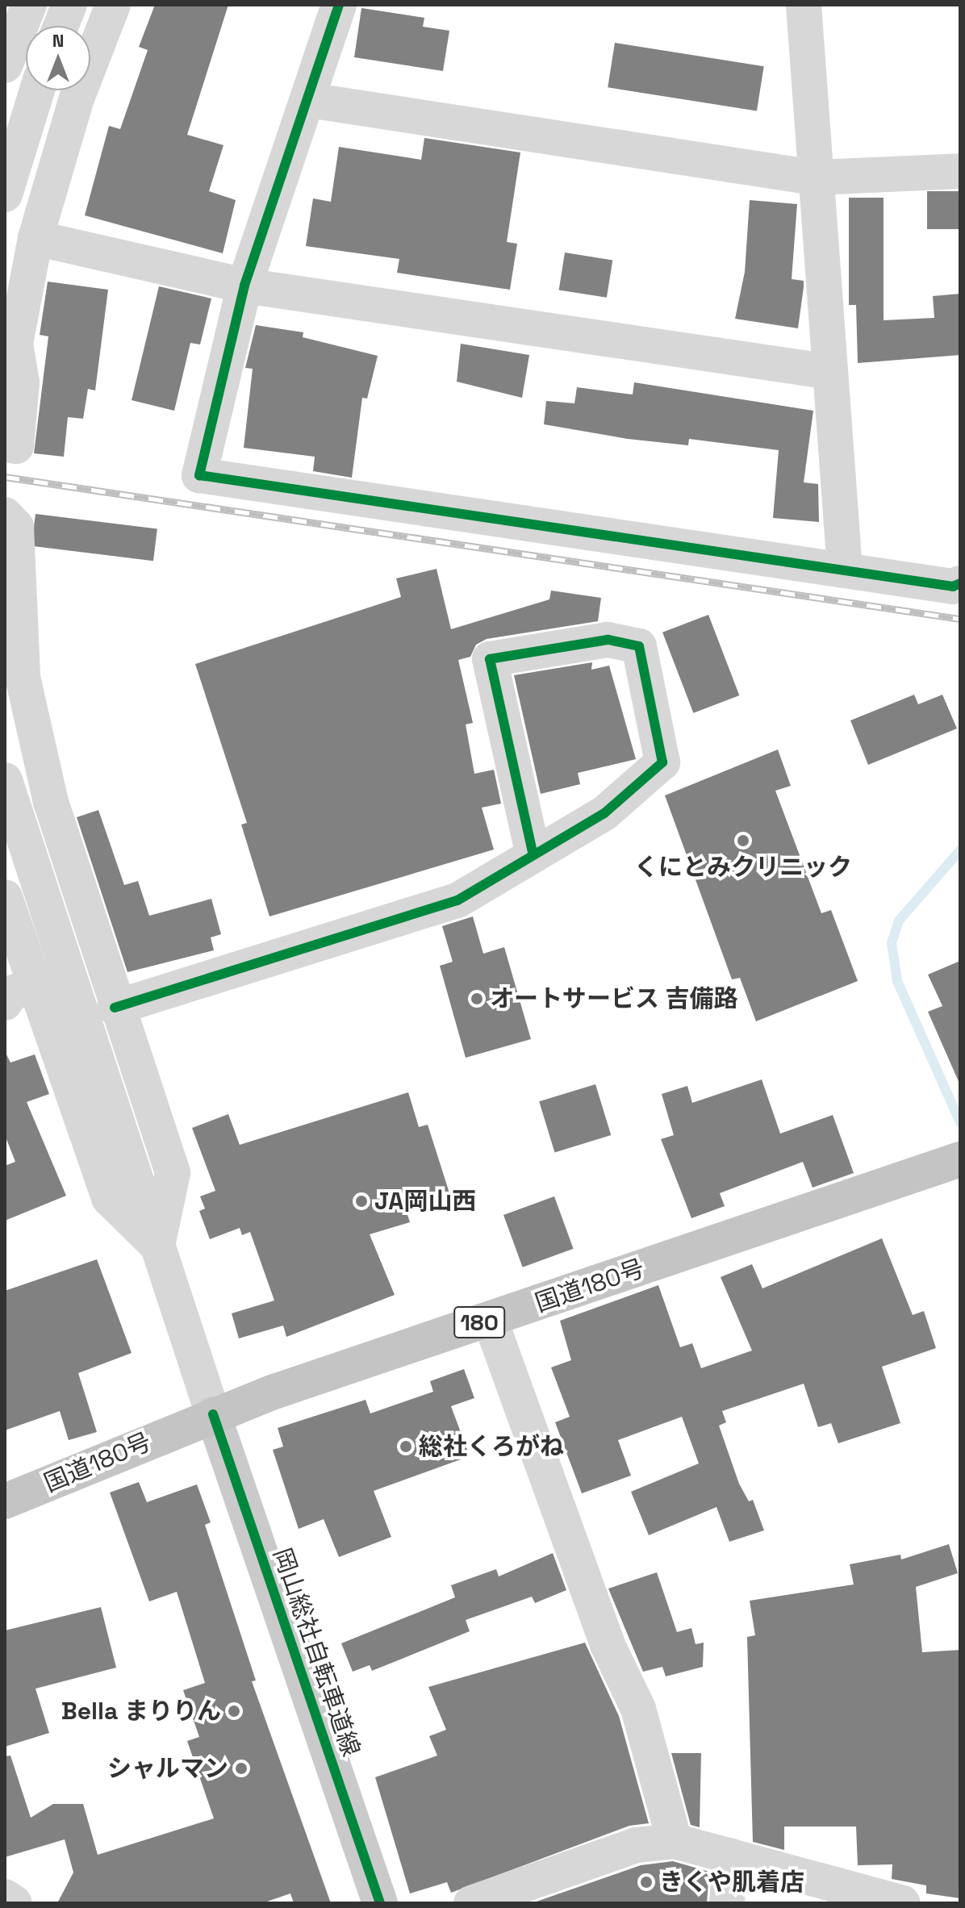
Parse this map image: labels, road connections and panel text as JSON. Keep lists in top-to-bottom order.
{
  "streets": {
    "highway": ["国道180号", "180"],
    "main road": ["岡山総社自転車道線"]
  },
  "crossings": [
    ["国道180号", "岡山総社自転車道線"]
  ],
  "places": [
    "くにとみクリニック",
    "オートサービス 吉備路",
    "JA岡山西",
    "総社くろがね",
    "Bella まりりん",
    "シャルマン",
    "きくや肌着店"
  ],
  "north": "top"
}
